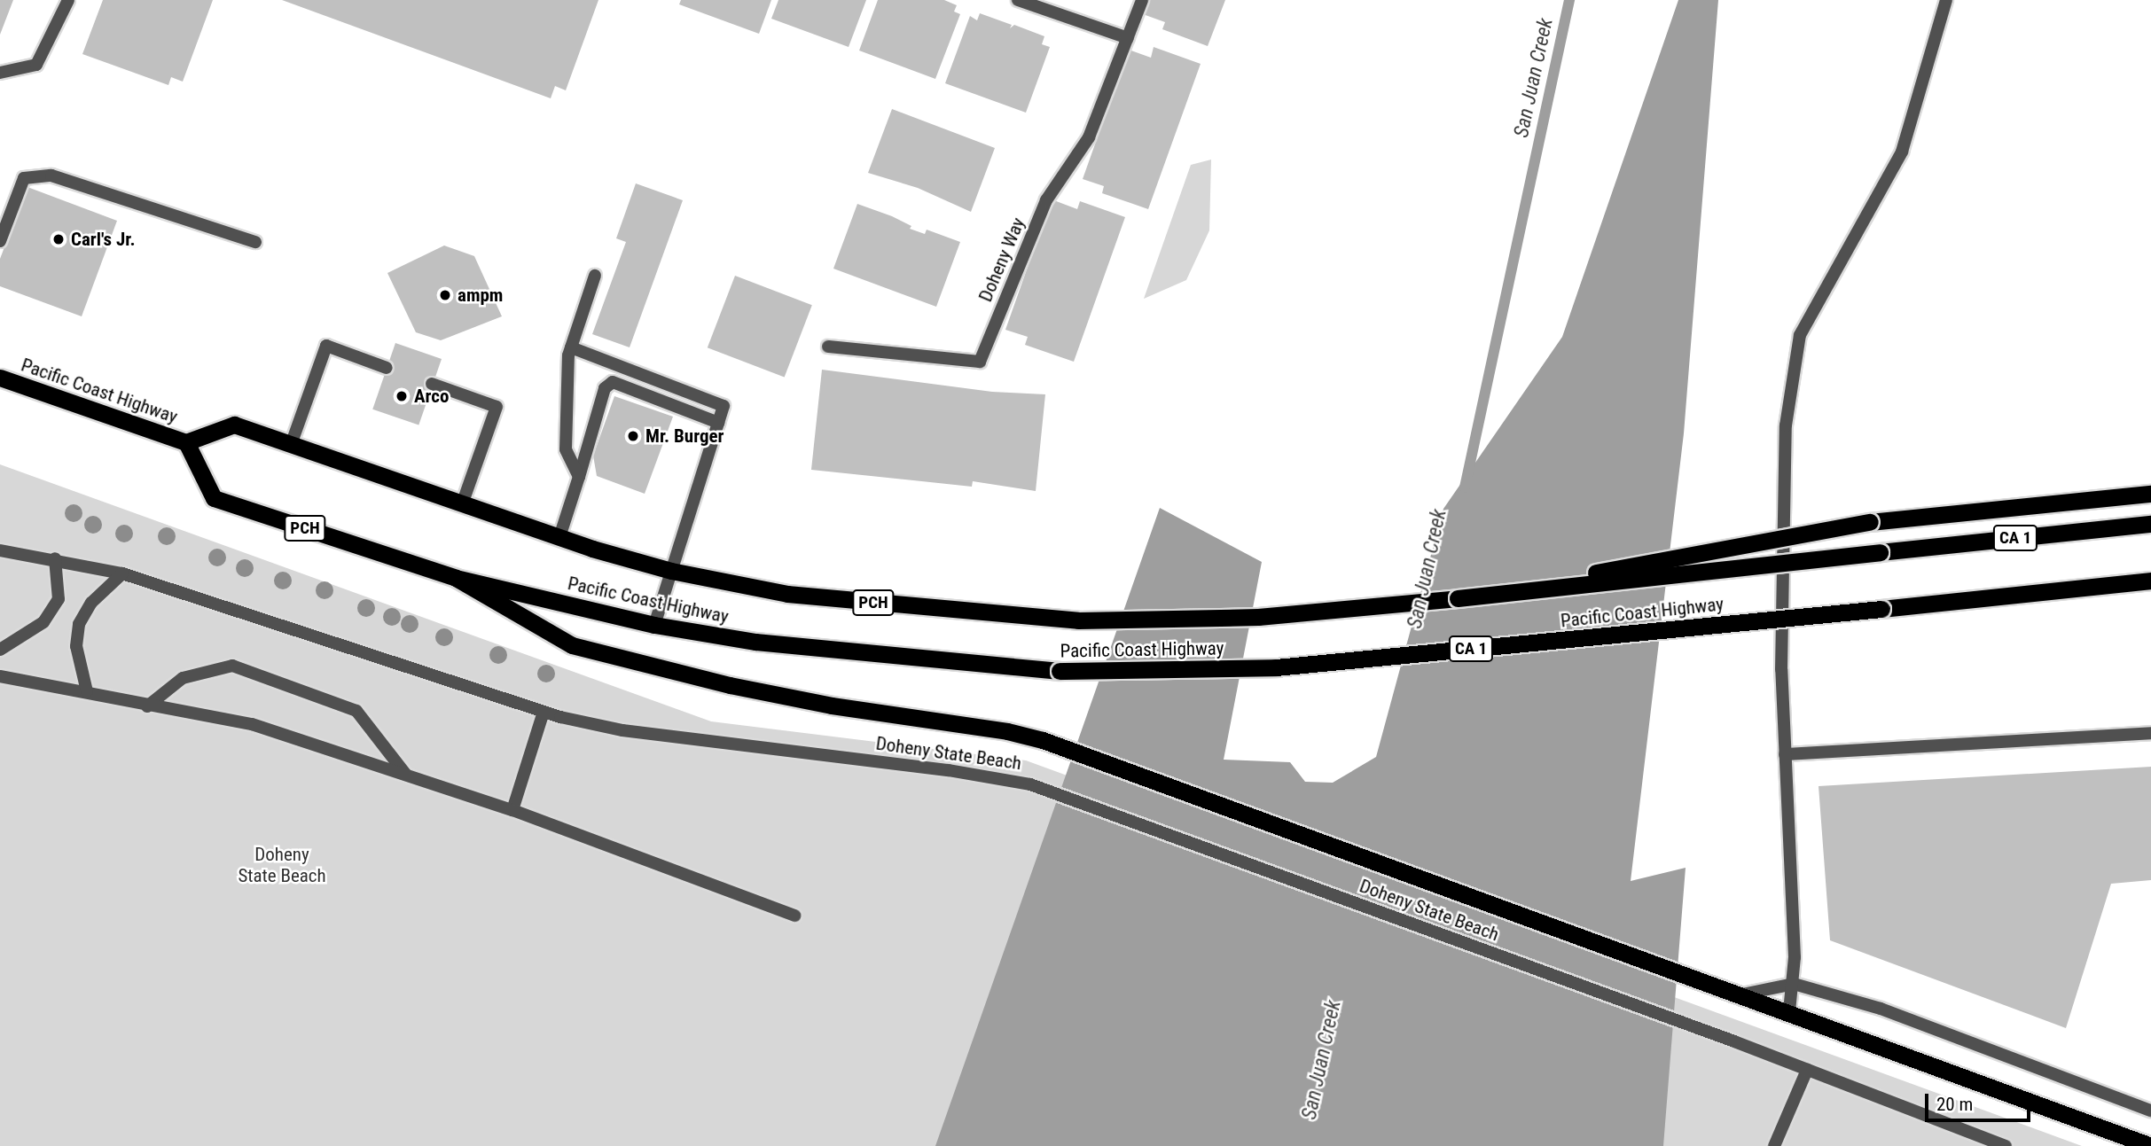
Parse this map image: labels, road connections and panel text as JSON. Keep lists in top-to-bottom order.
{
  "streets": {
    "highway": ["Pacific Coast Highway", "PCH", "CA 1"],
    "street": ["Doheny Way", "Doheny State Beach"]
  },
  "water": ["San Juan Creek"],
  "parks": ["Doheny State Beach"],
  "places": [
    "Carl's Jr.",
    "ampm",
    "Arco",
    "Mr. Burger"
  ],
  "scale_bar": "20 m"
}
